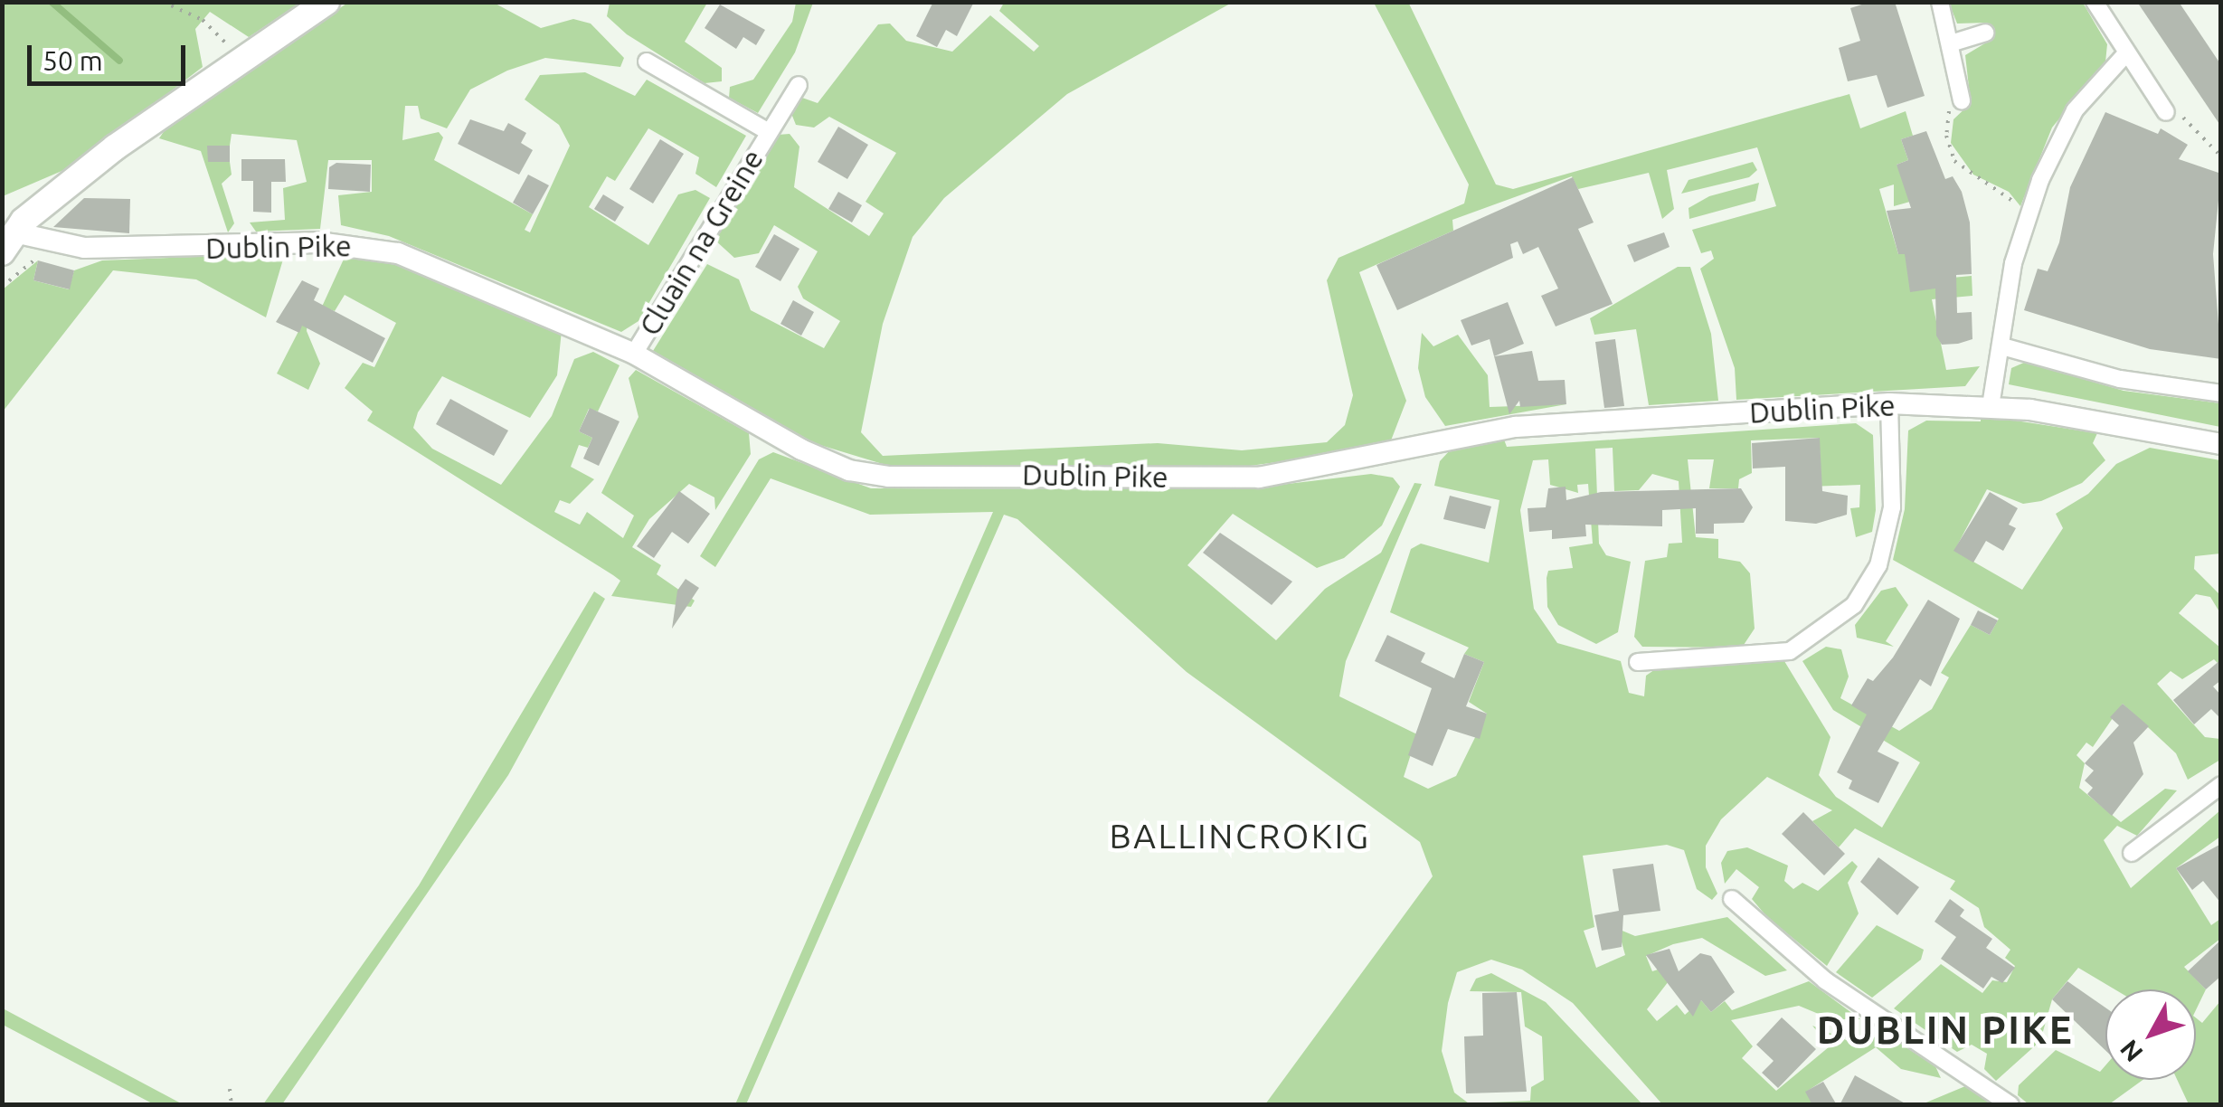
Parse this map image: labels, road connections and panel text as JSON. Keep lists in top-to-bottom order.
{
  "streets": {
    "street": ["Cluain na Greine", "Dublin Pike"]
  },
  "crossings": [
    ["Cluain na Greine", "Dublin Pike"]
  ],
  "districts": ["BALLINCROKIG", "DUBLIN PIKE"],
  "scale_bar": "50 m",
  "north": "bottom left"
}
